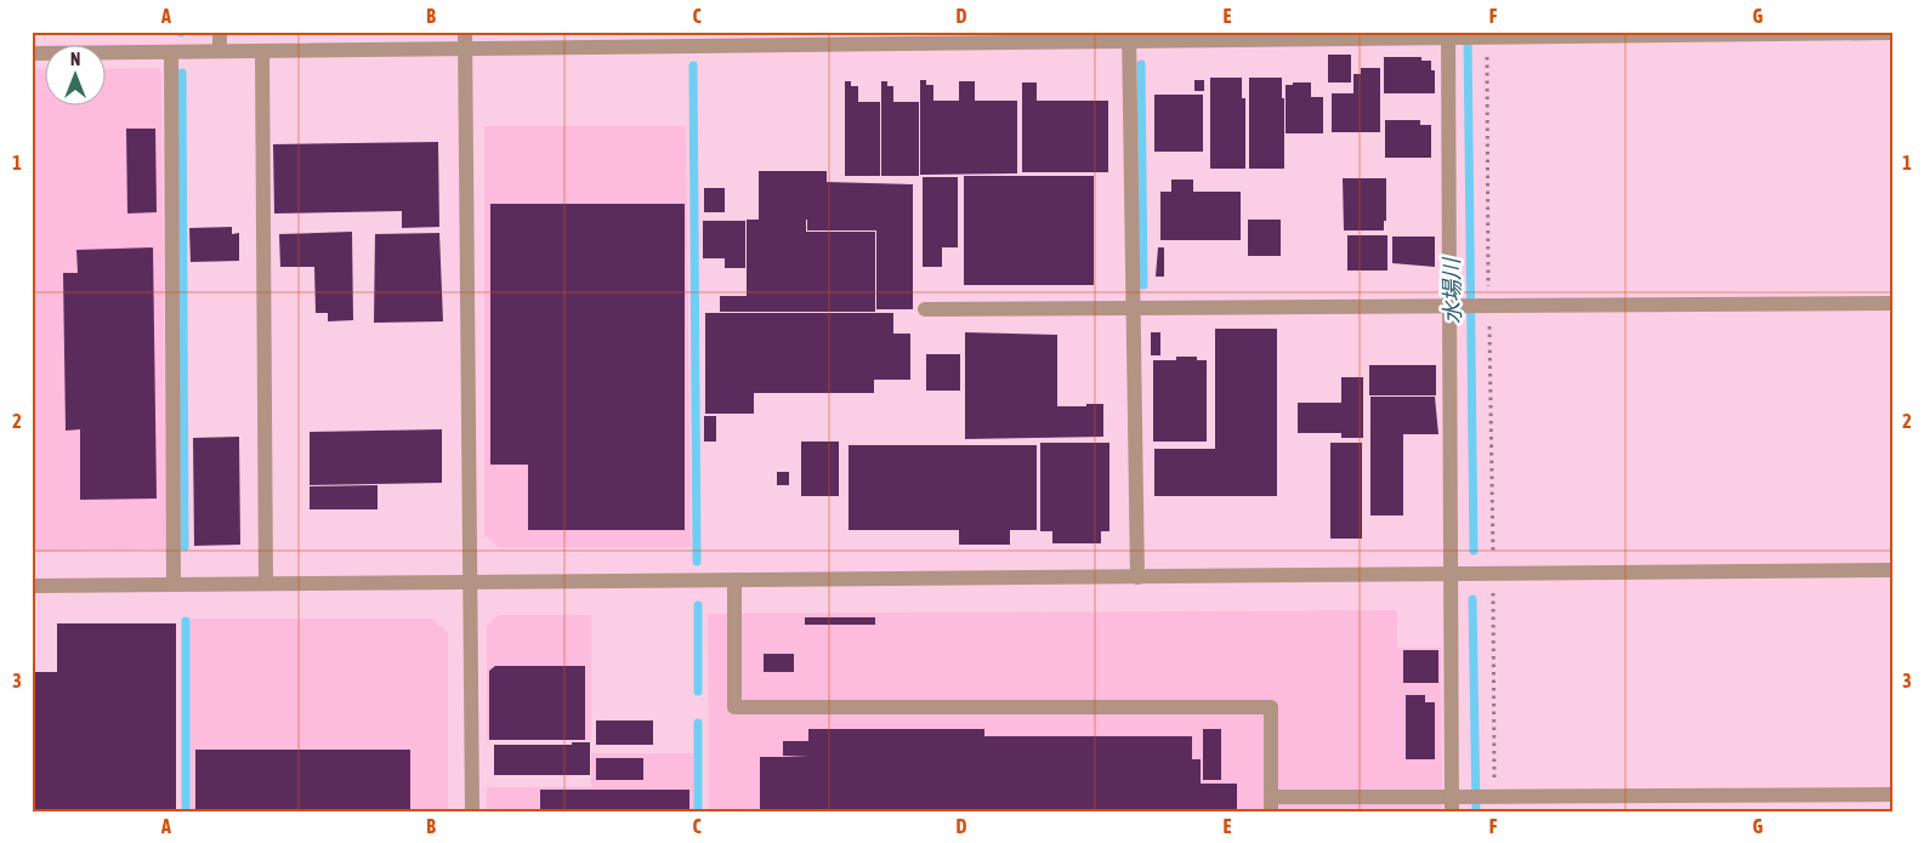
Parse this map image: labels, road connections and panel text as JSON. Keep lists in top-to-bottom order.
{
  "water": ["水場川"],
  "north": "top",
  "grid": {
    "columns": [
      "A",
      "B",
      "C",
      "D",
      "E",
      "F",
      "G"
    ],
    "rows": ["1", "2", "3"]
  }
}
